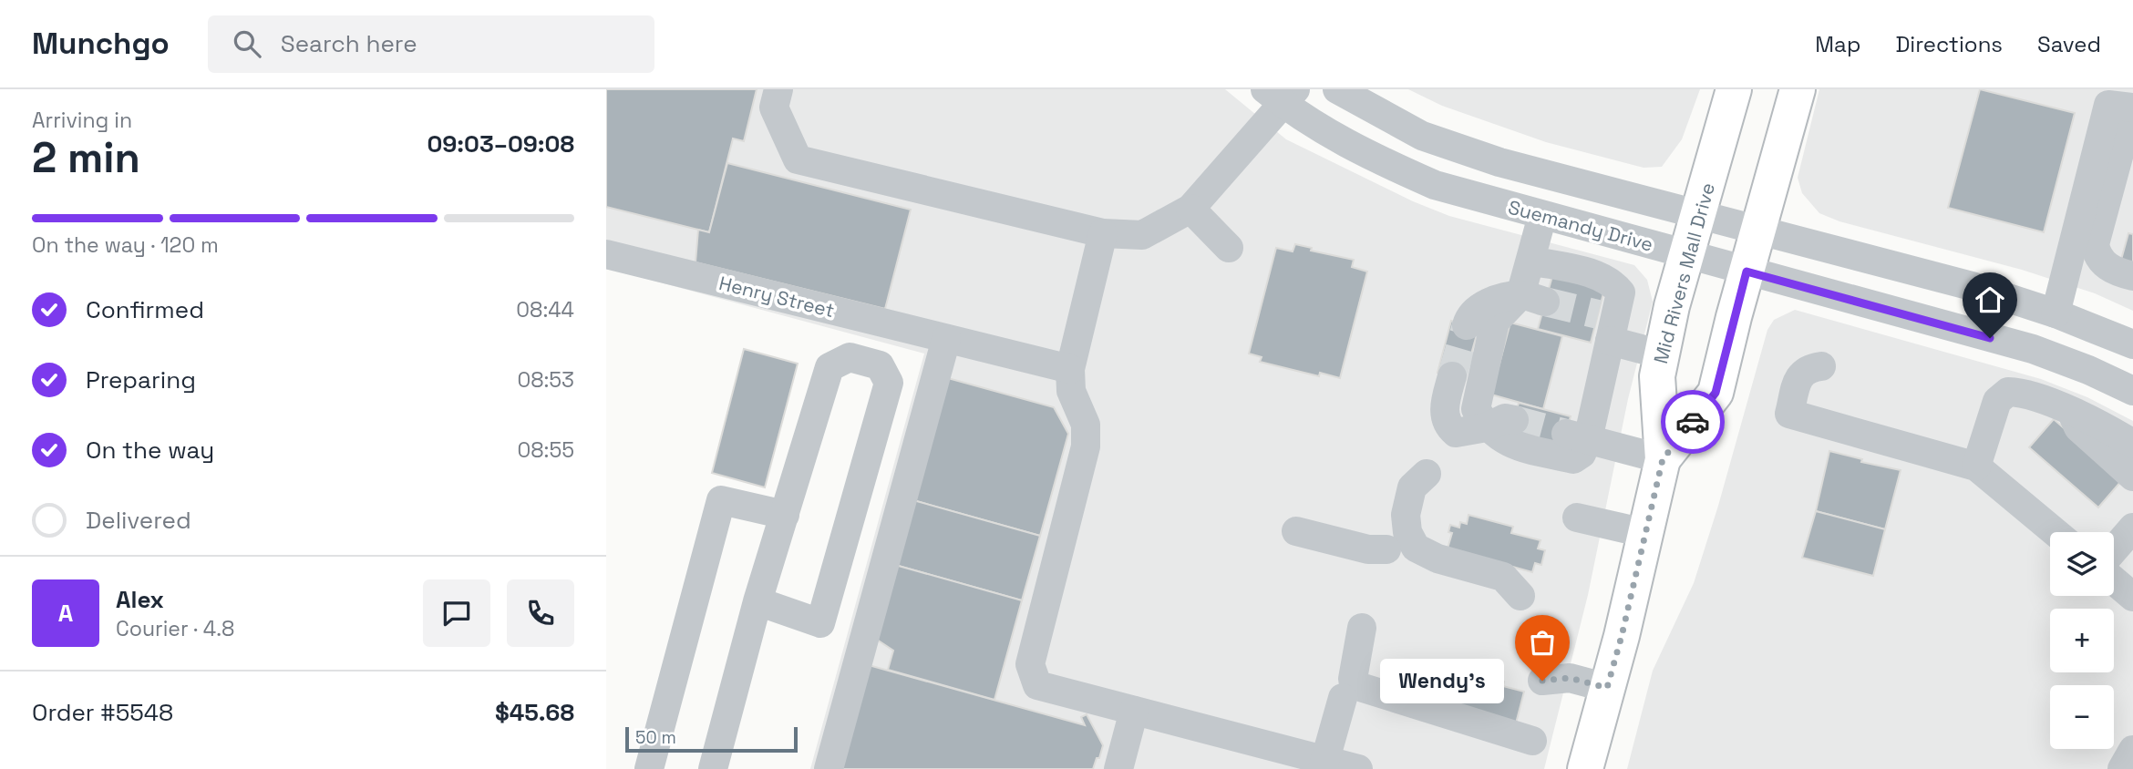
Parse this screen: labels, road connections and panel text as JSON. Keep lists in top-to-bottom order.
{
  "streets": {
    "main road": ["Mid Rivers Mall Drive"],
    "street": ["Suemandy Drive", "Henry Street"]
  },
  "crossings": [
    ["Suemandy Drive", "Mid Rivers Mall Drive"]
  ],
  "places": ["Wendy's"],
  "scale_bar": "50 m",
  "page": {
    "header": "Munchgo",
    "search": "Search here",
    "nav": ["Map", "Directions", "Saved"],
    "heading": ["2 min", "Arriving in", "09:03–09:08"],
    "panel": [
      "Alex",
      "Courier · 4.8",
      "Order #5548",
      "$45.68"
    ],
    "bar": "On the way · 120 m",
    "list": [
      ["Confirmed", "08:44"],
      ["Preparing", "08:53"],
      ["On the way", "08:55"],
      "Delivered"
    ],
    "map_buttons": ["+", "−"],
    "round": "A",
    "bubble": "Wendy's",
    "scale": "50 m"
  }
}
